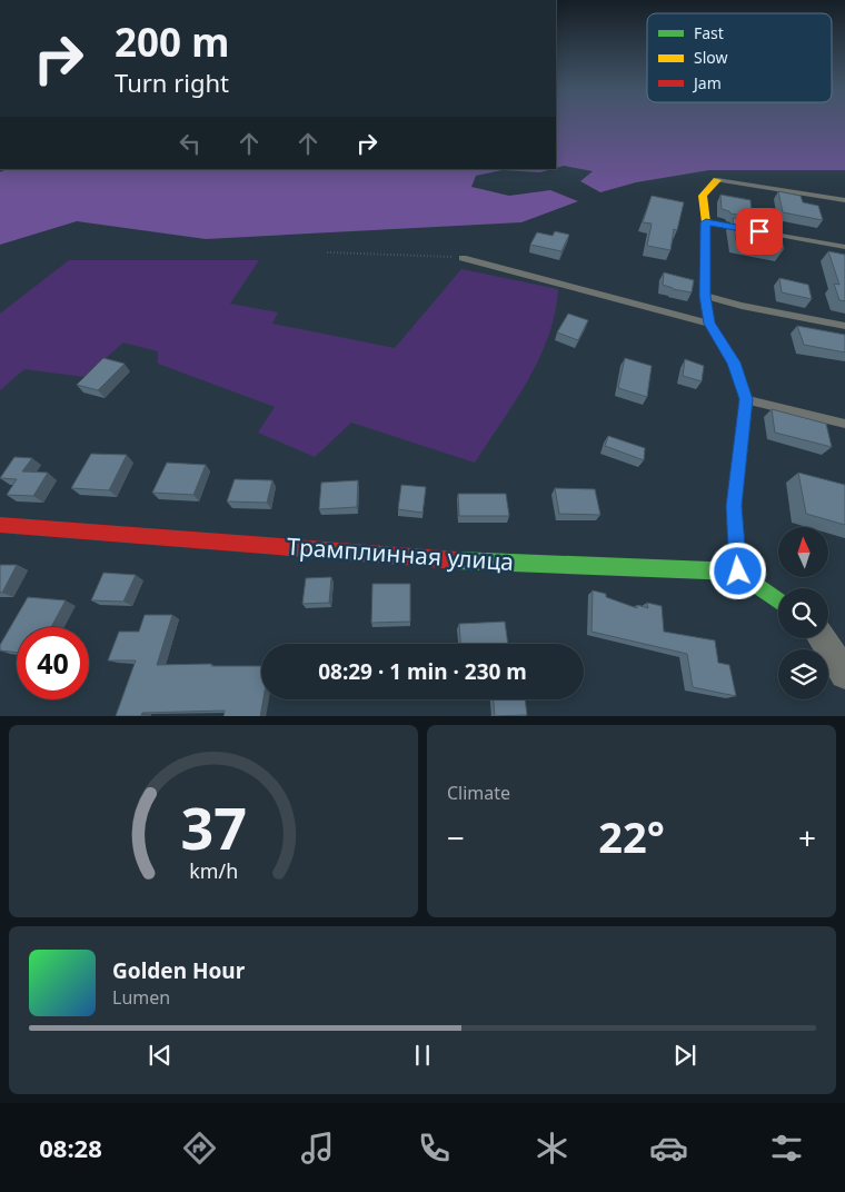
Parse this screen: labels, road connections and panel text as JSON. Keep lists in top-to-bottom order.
{
  "streets": {
    "street": ["Трамплинная улица"]
  },
  "legend": ["Fast", "Slow", "Jam"],
  "north": "top",
  "page": {
    "turn": ["200 m", "Turn right"],
    "limit": "40",
    "trip": "08:29 · 1 min · 230 m",
    "tile": "Climate",
    "heat": ["−", "22°", "+"],
    "song": ["Golden Hour", "Lumen"],
    "tabs": "08:28",
    "gauge": ["37", "km/h"]
  }
}
